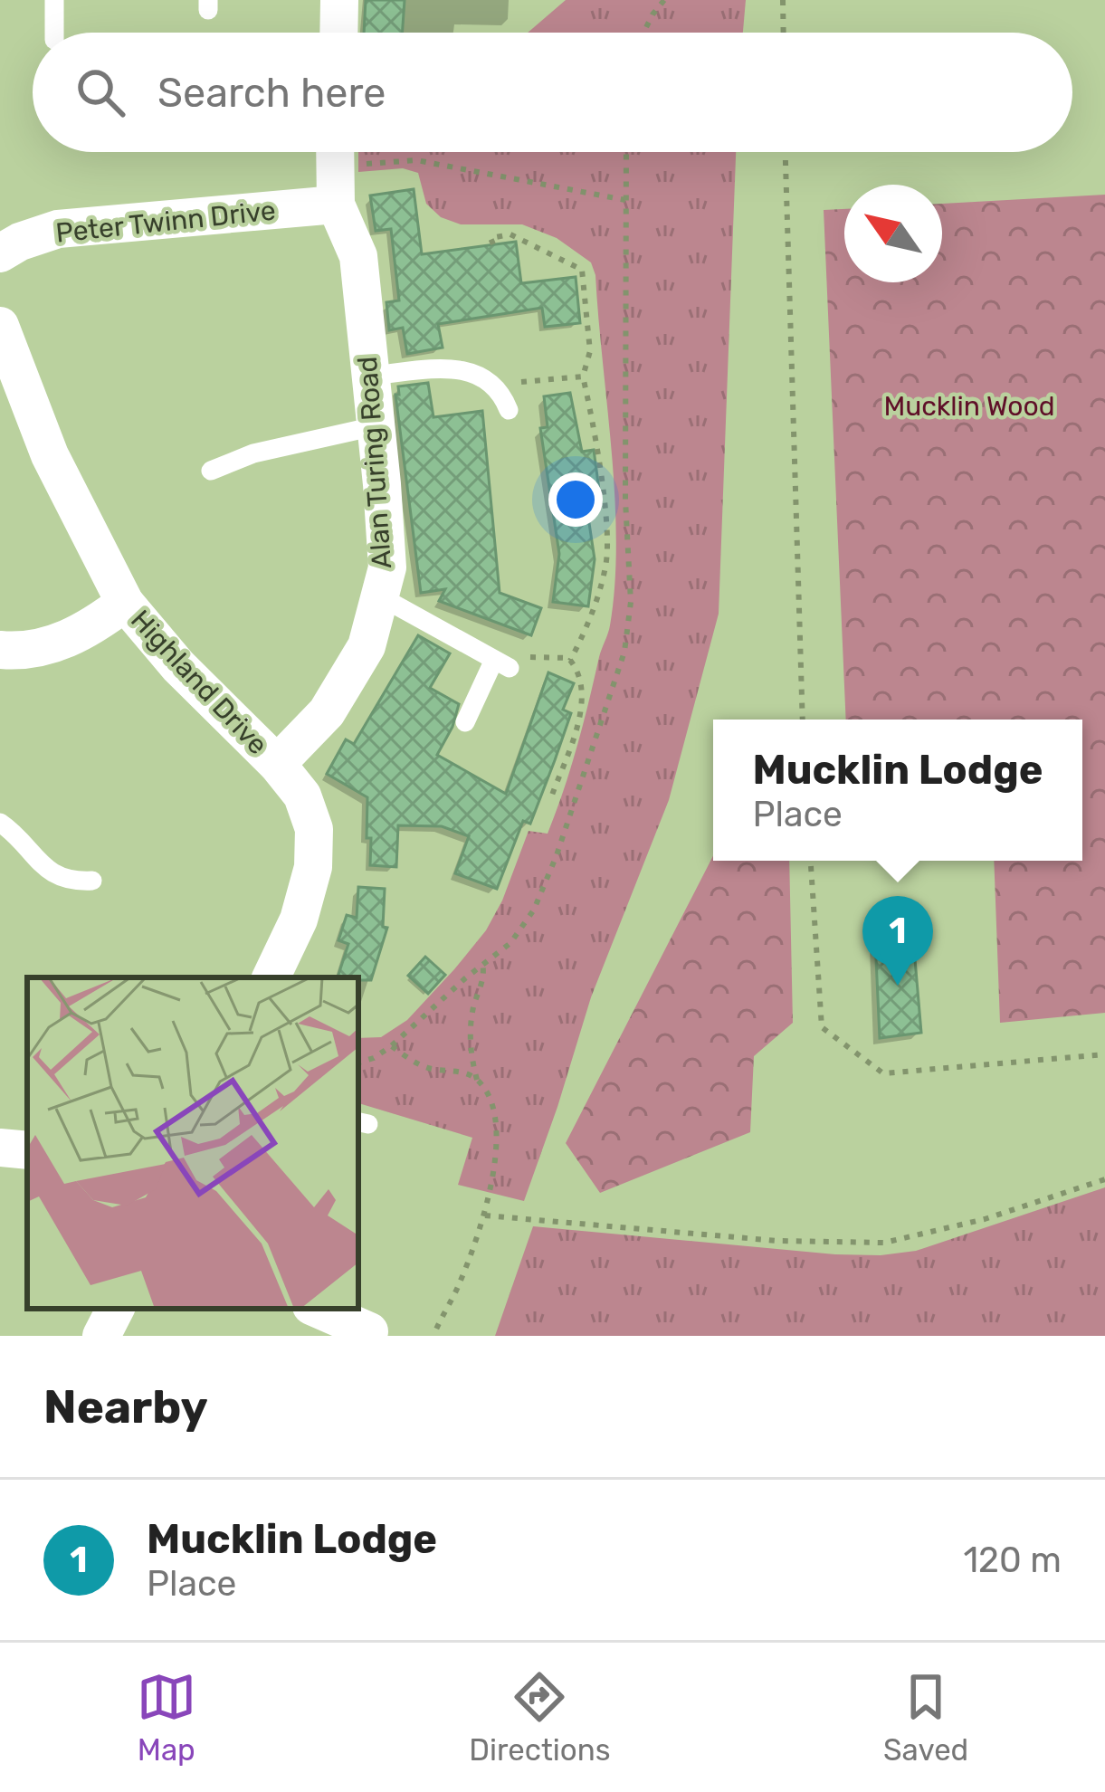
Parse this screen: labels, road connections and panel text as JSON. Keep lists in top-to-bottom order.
{
  "streets": {
    "street": ["Peter Twinn Drive", "Alan Turing Road", "Highland Drive"]
  },
  "crossings": [
    ["Peter Twinn Drive", "Alan Turing Road"],
    ["Alan Turing Road", "Highland Drive"]
  ],
  "parks": ["Mucklin Wood"],
  "north": "top left",
  "page": {
    "search": "Search here",
    "popup": ["Mucklin Lodge", "Place"],
    "pins": "1",
    "heading": "Nearby",
    "list": [
      {
        "mark": "1",
        "name": "Mucklin Lodge",
        "note": "Place",
        "value": "120 m"
      }
    ],
    "nav": ["Map", "Directions", "Saved"]
  }
}
